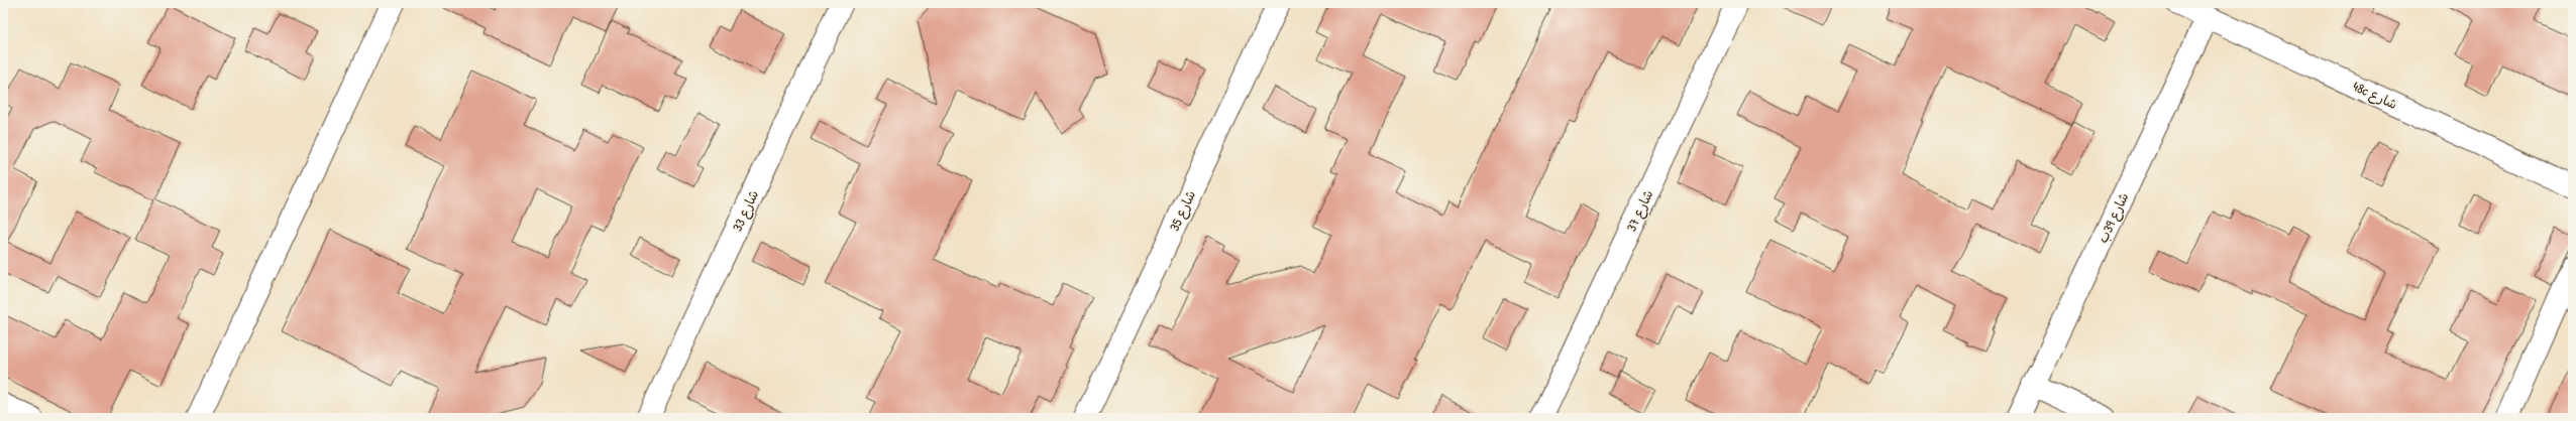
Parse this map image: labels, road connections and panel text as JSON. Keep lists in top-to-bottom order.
{
  "streets": {
    "street": [
      "48c شارع",
      "شارع 33",
      "شارع 35",
      "شارع 37",
      "شارع 39ب"
    ]
  },
  "crossings": [
    ["48c شارع", "شارع 39ب"]
  ]
}
